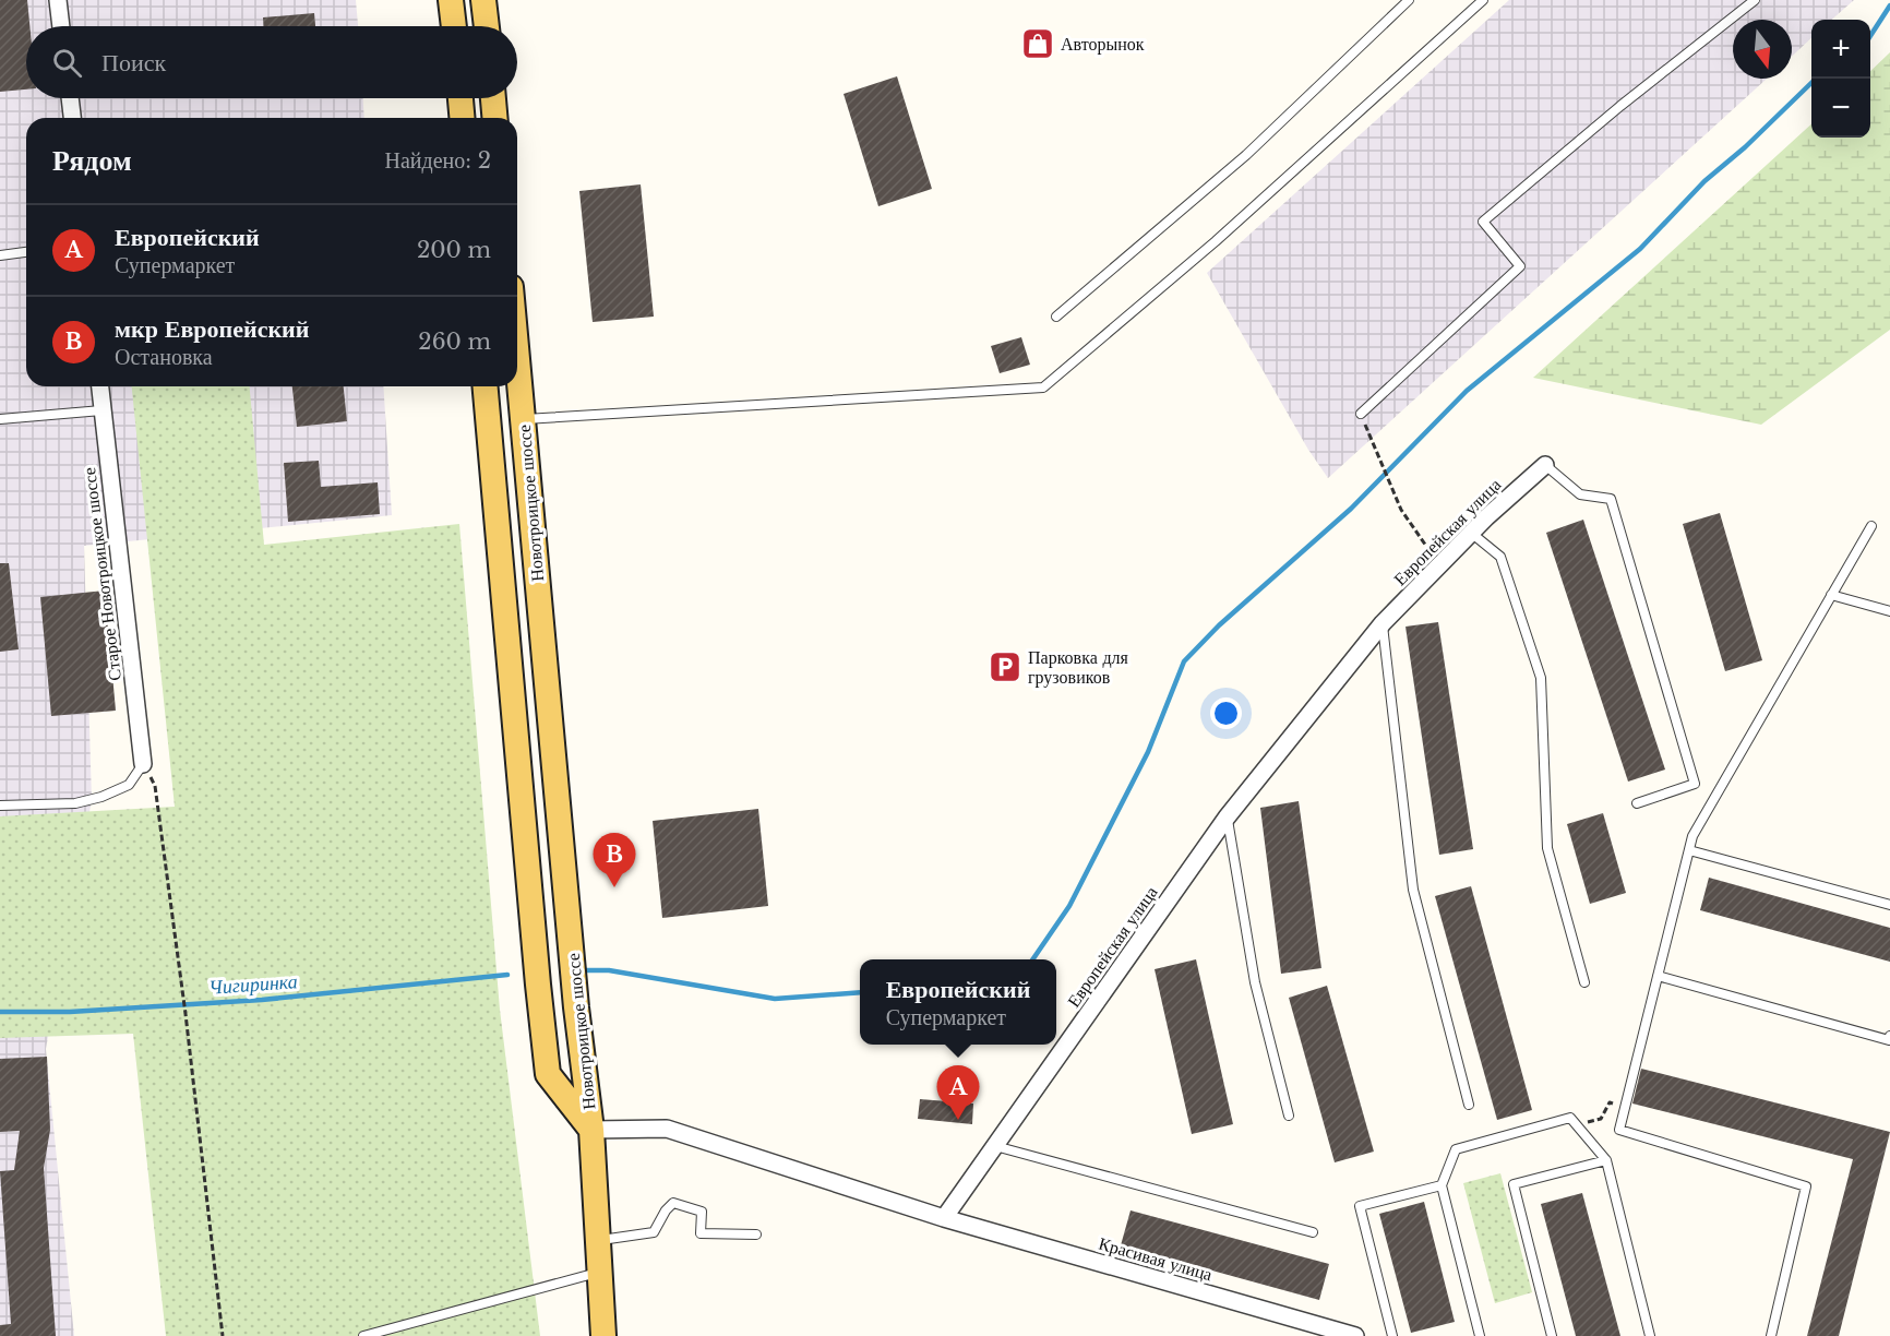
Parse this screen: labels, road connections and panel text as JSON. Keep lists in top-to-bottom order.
{
  "streets": {
    "main road": ["Новотроицкое шоссе"],
    "street": ["Европейская улица", "Старое Новотроицкое шоссе", "Красивая улица"]
  },
  "crossings": [
    ["Европейская улица", "Красивая улица"]
  ],
  "water": ["Чигиринка"],
  "places": {
    "shop": ["Авторынок"],
    "parking": ["Парковка для грузовиков"]
  },
  "north": "bottom",
  "page": {
    "map_buttons": ["+", "−"],
    "search": "Поиск",
    "heading": ["Рядом", "Найдено: 2"],
    "list": [
      {
        "mark": "A",
        "name": "Европейский",
        "note": "Супермаркет",
        "value": "200 m"
      },
      {
        "mark": "B",
        "name": "мкр Европейский",
        "note": "Остановка",
        "value": "260 m"
      }
    ],
    "pins": ["B", "A"],
    "popup": ["Европейский", "Супермаркет"]
  }
}
